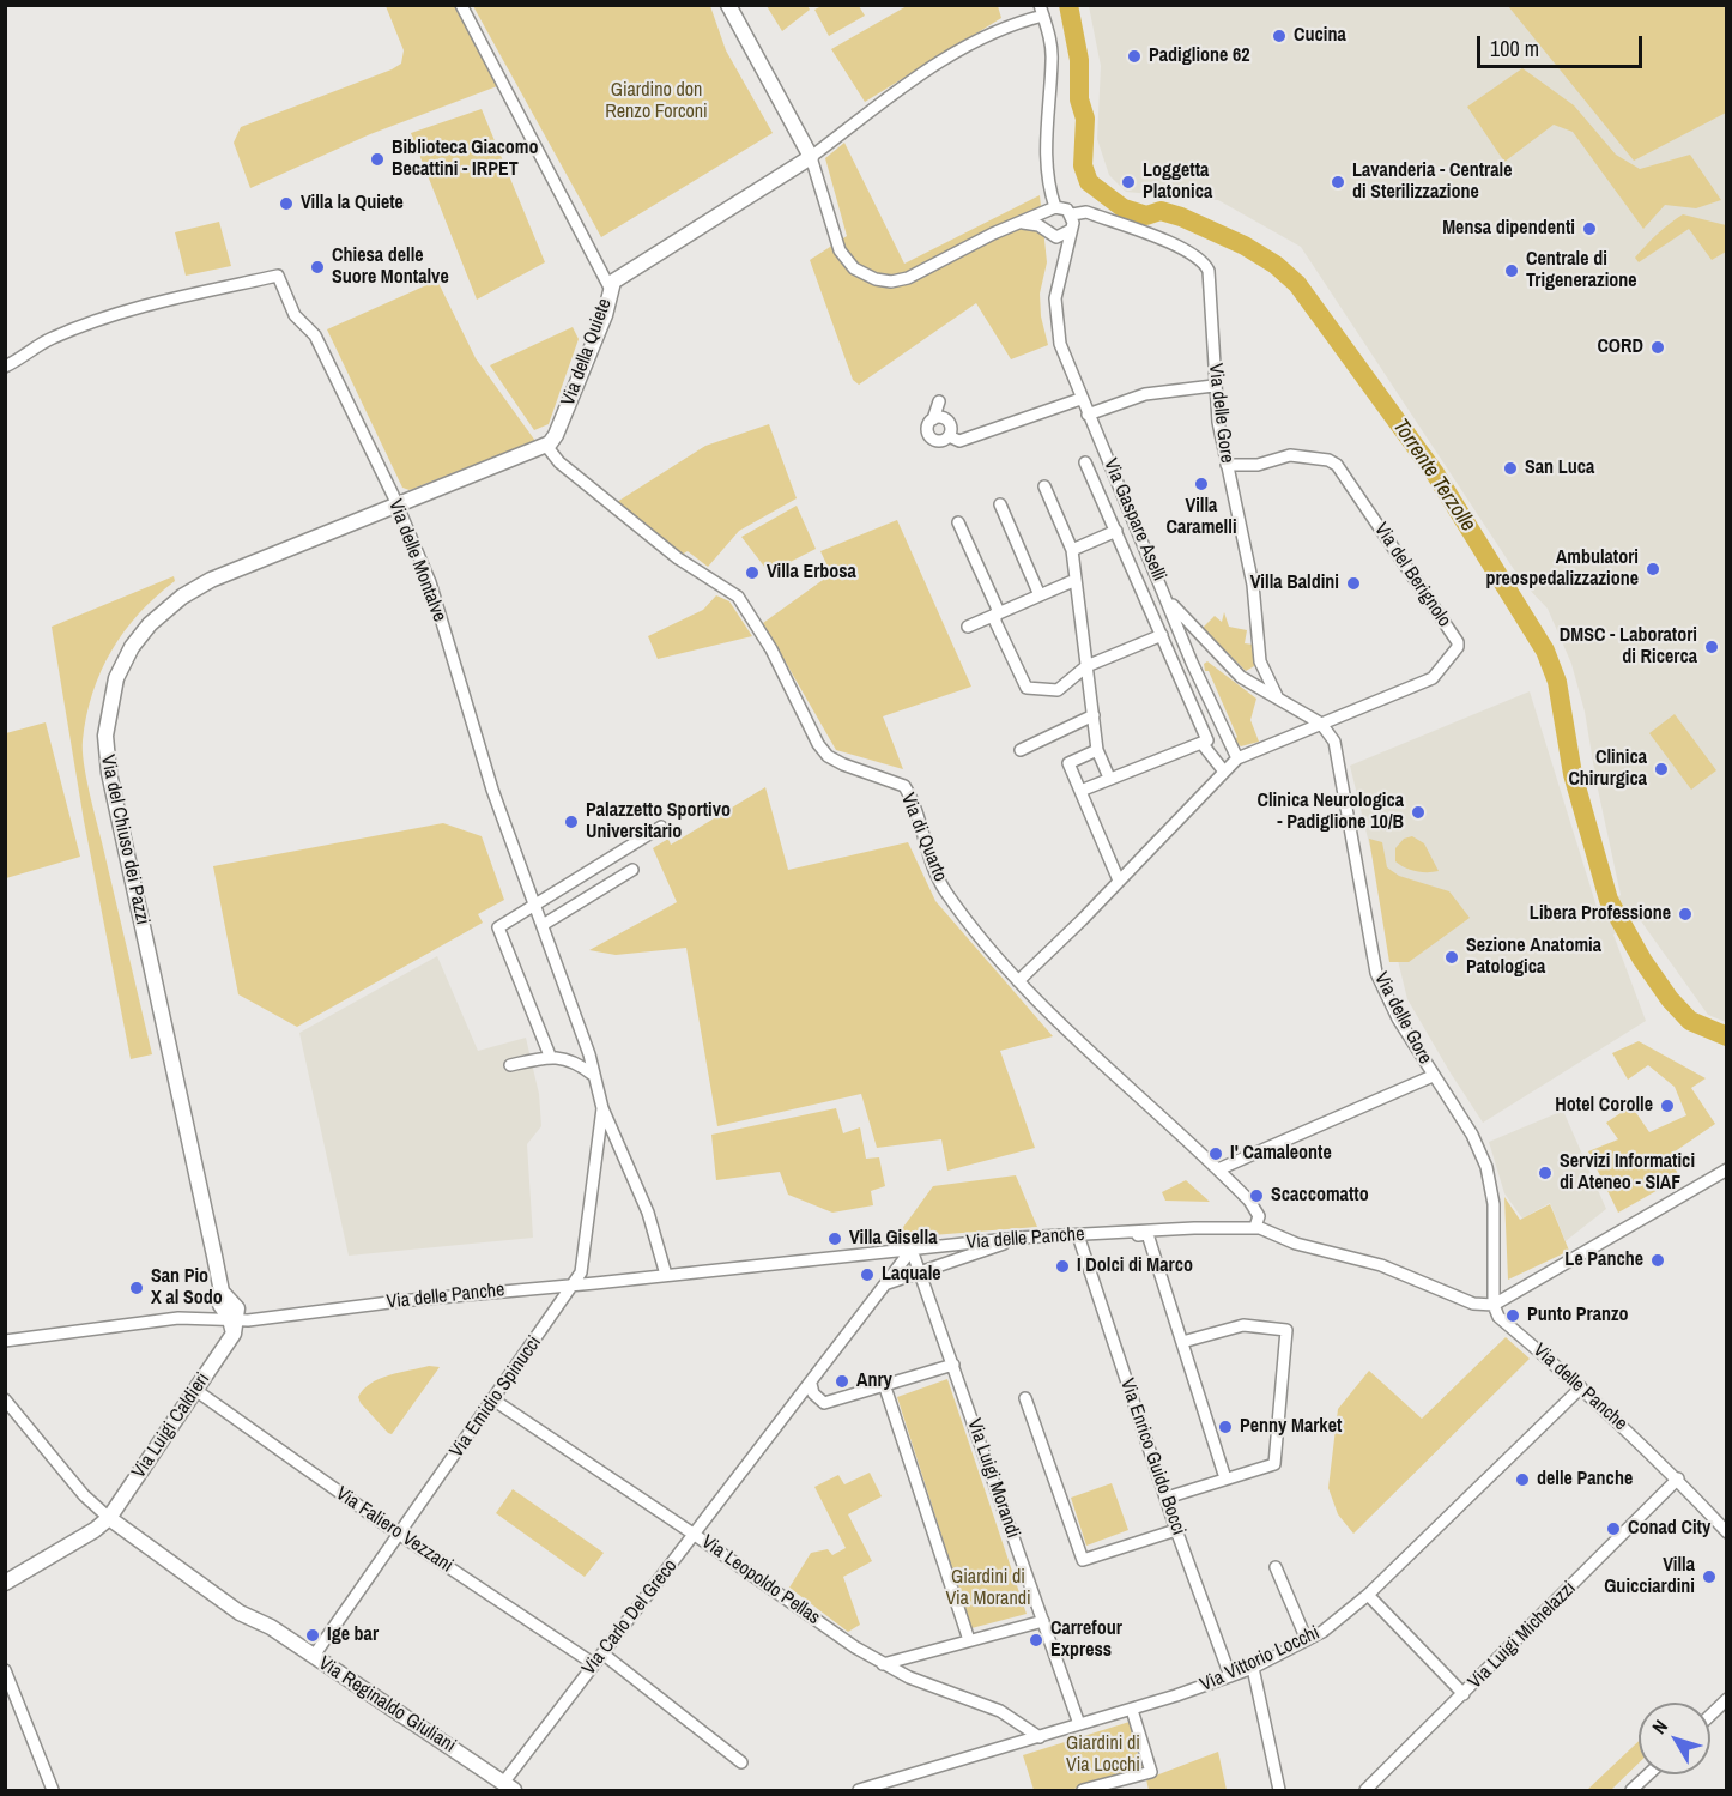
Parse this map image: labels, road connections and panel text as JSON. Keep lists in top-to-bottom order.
{
  "streets": {
    "main road": [
      "Via della Quiete",
      "Via del Chiuso dei Pazzi",
      "Via Luigi Caldieri",
      "Via Reginaldo Giuliani"
    ],
    "street": [
      "Via delle Gore",
      "Via Gaspare Aselli",
      "Via delle Montalve",
      "Via del Berignolo",
      "Via di Quarto",
      "Via delle Panche",
      "Via Emidio Spinucci",
      "Via Enrico Guido Bocci",
      "Via Luigi Morandi",
      "Via Faliero Vezzani",
      "Via Leopoldo Pellas",
      "Via Carlo Del Greco",
      "Via Luigi Michelazzi",
      "Via Vittorio Locchi"
    ]
  },
  "crossings": [
    ["Via della Quiete", "Via di Quarto"],
    ["Via delle Gore", "Via Gaspare Aselli"],
    ["Via delle Gore", "Via del Berignolo"],
    ["Via delle Gore", "Via delle Panche"],
    ["Via delle Montalve", "Via del Chiuso dei Pazzi"],
    ["Via delle Montalve", "Via delle Panche"],
    ["Via delle Montalve", "Via Emidio Spinucci"],
    ["Via di Quarto", "Via delle Panche"],
    ["Via del Chiuso dei Pazzi", "Via delle Panche"],
    ["Via del Chiuso dei Pazzi", "Via Luigi Caldieri"],
    ["Via delle Panche", "Via Emidio Spinucci"],
    ["Via delle Panche", "Via Luigi Caldieri"],
    ["Via delle Panche", "Via Enrico Guido Bocci"],
    ["Via delle Panche", "Via Luigi Morandi"],
    ["Via delle Panche", "Via Carlo Del Greco"],
    ["Via delle Panche", "Via Luigi Michelazzi"],
    ["Via delle Panche", "Via Vittorio Locchi"],
    ["Via Emidio Spinucci", "Via Faliero Vezzani"],
    ["Via Emidio Spinucci", "Via Leopoldo Pellas"],
    ["Via Emidio Spinucci", "Via Reginaldo Giuliani"],
    ["Via Luigi Caldieri", "Via Faliero Vezzani"],
    ["Via Luigi Caldieri", "Via Reginaldo Giuliani"],
    ["Via Enrico Guido Bocci", "Via Vittorio Locchi"],
    ["Via Luigi Morandi", "Via Carlo Del Greco"],
    ["Via Luigi Morandi", "Via Vittorio Locchi"],
    ["Via Faliero Vezzani", "Via Carlo Del Greco"],
    ["Via Leopoldo Pellas", "Via Carlo Del Greco"],
    ["Via Leopoldo Pellas", "Via Vittorio Locchi"],
    ["Via Carlo Del Greco", "Via Reginaldo Giuliani"]
  ],
  "water": ["Torrente Terzolle"],
  "parks": ["Giardino don Renzo Forconi", "Giardini di Via Morandi", "Giardini di Via Locchi"],
  "places": [
    "Cucina",
    "Padiglione 62",
    "Biblioteca Giacomo Becattini - IRPET",
    "Loggetta Platonica",
    "Lavanderia - Centrale di Sterilizzazione",
    "Villa la Quiete",
    "Mensa dipendenti",
    "Chiesa delle Suore Montalve",
    "Centrale di Trigenerazione",
    "CORD",
    "San Luca",
    "Villa Caramelli",
    "Ambulatori preospedalizzazione",
    "Villa Erbosa",
    "Villa Baldini",
    "DMSC - Laboratori di Ricerca",
    "Clinica Chirurgica",
    "Clinica Neurologica - Padiglione 10/B",
    "Palazzetto Sportivo Universitario",
    "Libera Professione",
    "Sezione Anatomia Patologica",
    "Hotel Corolle",
    "I' Camaleonte",
    "Servizi Informatici di Ateneo - SIAF",
    "Scaccomatto",
    "Villa Gisella",
    "Le Panche",
    "I Dolci di Marco",
    "Laquale",
    "San Pio X al Sodo",
    "Punto Pranzo",
    "Anry",
    "Penny Market",
    "delle Panche",
    "Conad City",
    "Villa Guicciardini",
    "Ige bar",
    "Carrefour Express"
  ],
  "scale_bar": "100 m",
  "north": "top left"
}
